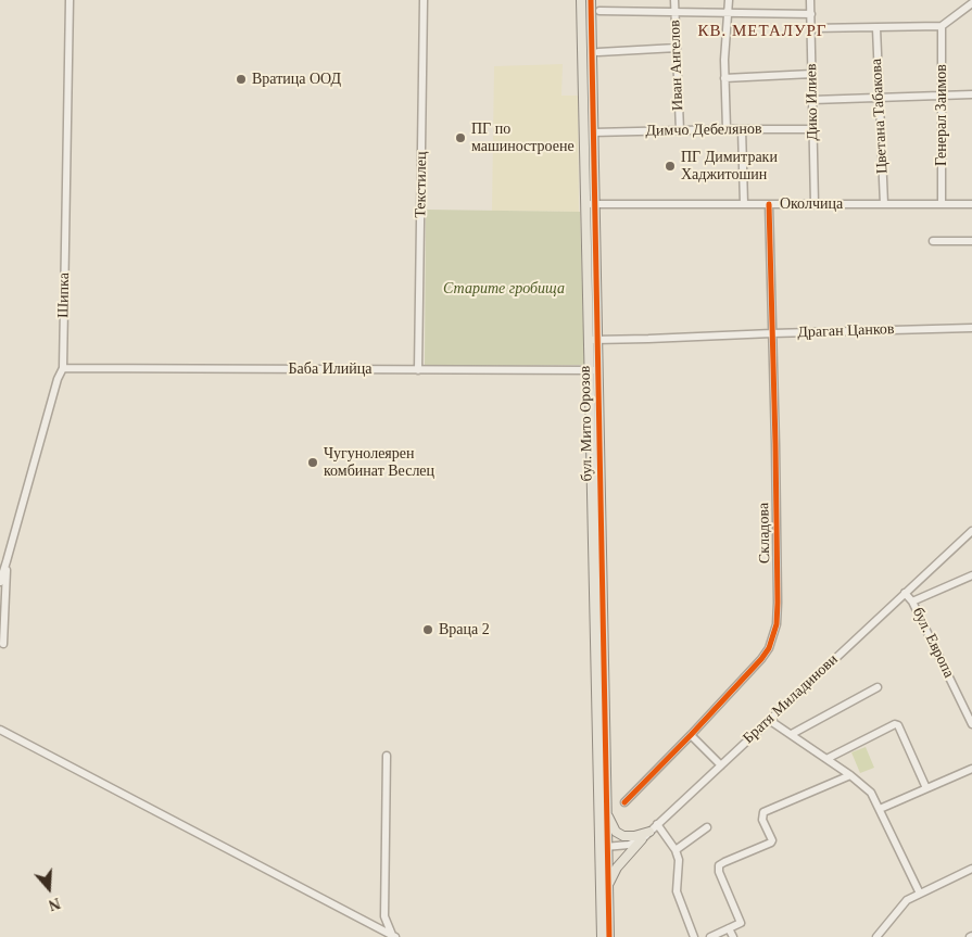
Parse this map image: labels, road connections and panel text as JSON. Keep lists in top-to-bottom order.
{
  "streets": {
    "main road": ["бул. Мито Орозов"],
    "street": [
      "Иван Ангелов",
      "Дико Илиев",
      "Генерал Заимов",
      "Цветана Табакова",
      "Димчо Дебелянов",
      "Текстилец",
      "Околчица",
      "Шипка",
      "Драган Цанков",
      "Баба Илийца",
      "Складова",
      "бул. Европа",
      "Братя Миладинови"
    ]
  },
  "crossings": [
    ["Иван Ангелов", "Димчо Дебелянов"],
    ["Дико Илиев", "Димчо Дебелянов"],
    ["Дико Илиев", "Околчица"],
    ["Генерал Заимов", "Околчица"],
    ["Цветана Табакова", "Околчица"],
    ["Димчо Дебелянов", "бул. Мито Орозов"],
    ["Текстилец", "Баба Илийца"],
    ["Околчица", "бул. Мито Орозов"],
    ["Околчица", "Складова"],
    ["Шипка", "Баба Илийца"],
    ["Драган Цанков", "бул. Мито Орозов"],
    ["Драган Цанков", "Складова"],
    ["Баба Илийца", "бул. Мито Орозов"],
    ["бул. Мито Орозов", "Братя Миладинови"],
    ["бул. Европа", "Братя Миладинови"]
  ],
  "districts": ["КВ. МЕТАЛУРГ"],
  "parks": ["Старите гробища"],
  "places": [
    "Вратица ООД",
    "ПГ по машиностроене",
    "ПГ Димитраки Хаджитошин",
    "Чугунолеярен комбинат Веслец",
    "Враца 2"
  ],
  "north": "bottom"
}
